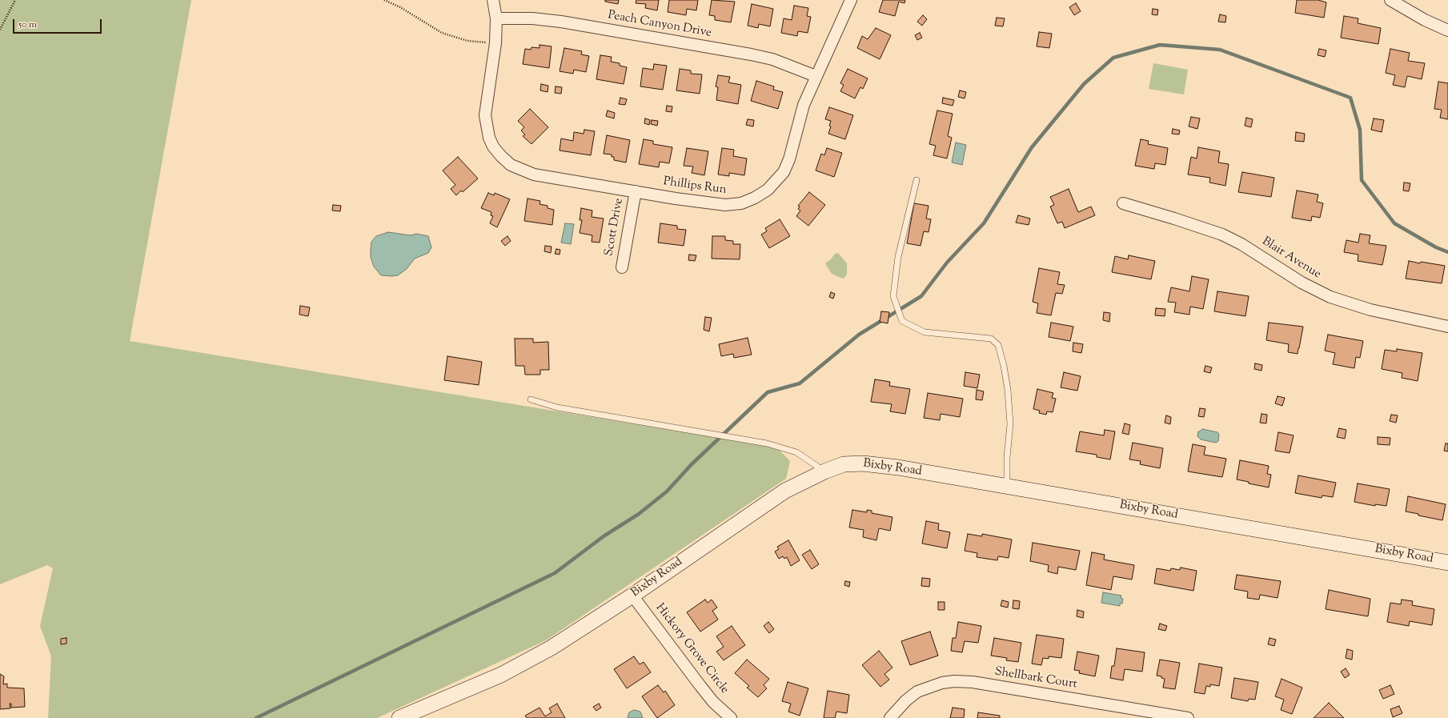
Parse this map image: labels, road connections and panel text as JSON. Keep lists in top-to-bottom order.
{
  "streets": {
    "street": [
      "Peach Canyon Drive",
      "Phillips Run",
      "Scott Drive",
      "Blair Avenue",
      "Bixby Road",
      "Hickory Grove Circle",
      "Shellbark Court"
    ]
  },
  "crossings": [
    ["Peach Canyon Drive", "Phillips Run"],
    ["Phillips Run", "Scott Drive"],
    ["Bixby Road", "Hickory Grove Circle"]
  ],
  "scale_bar": "50 m"
}
